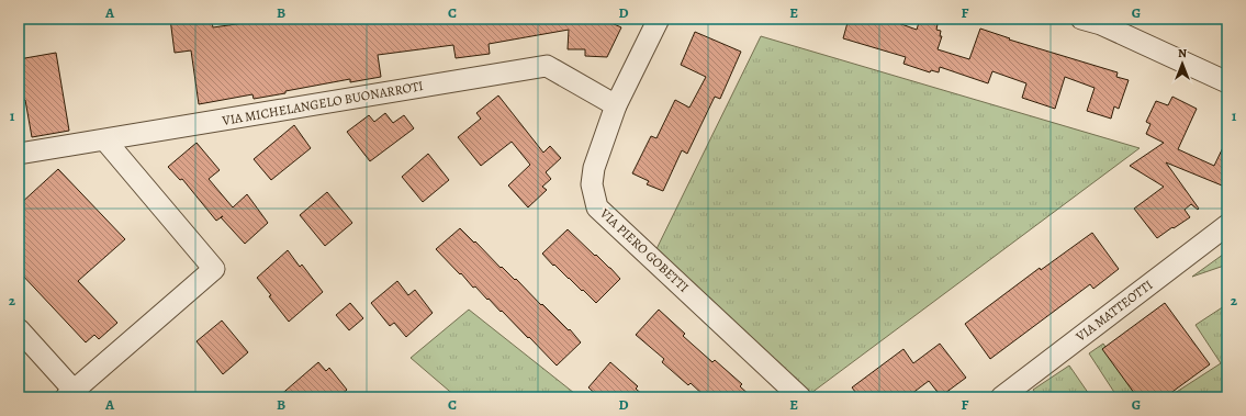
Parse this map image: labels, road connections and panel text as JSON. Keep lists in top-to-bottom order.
{
  "streets": {
    "street": ["VIA MICHELANGELO BUONARROTI", "VIA PIERO GOBETTI", "VIA MATTEOTTI"]
  },
  "crossings": [
    ["VIA MICHELANGELO BUONARROTI", "VIA PIERO GOBETTI"]
  ],
  "north": "top",
  "grid": {
    "columns": [
      "A",
      "B",
      "C",
      "D",
      "E",
      "F",
      "G"
    ],
    "rows": ["1", "2"]
  }
}
